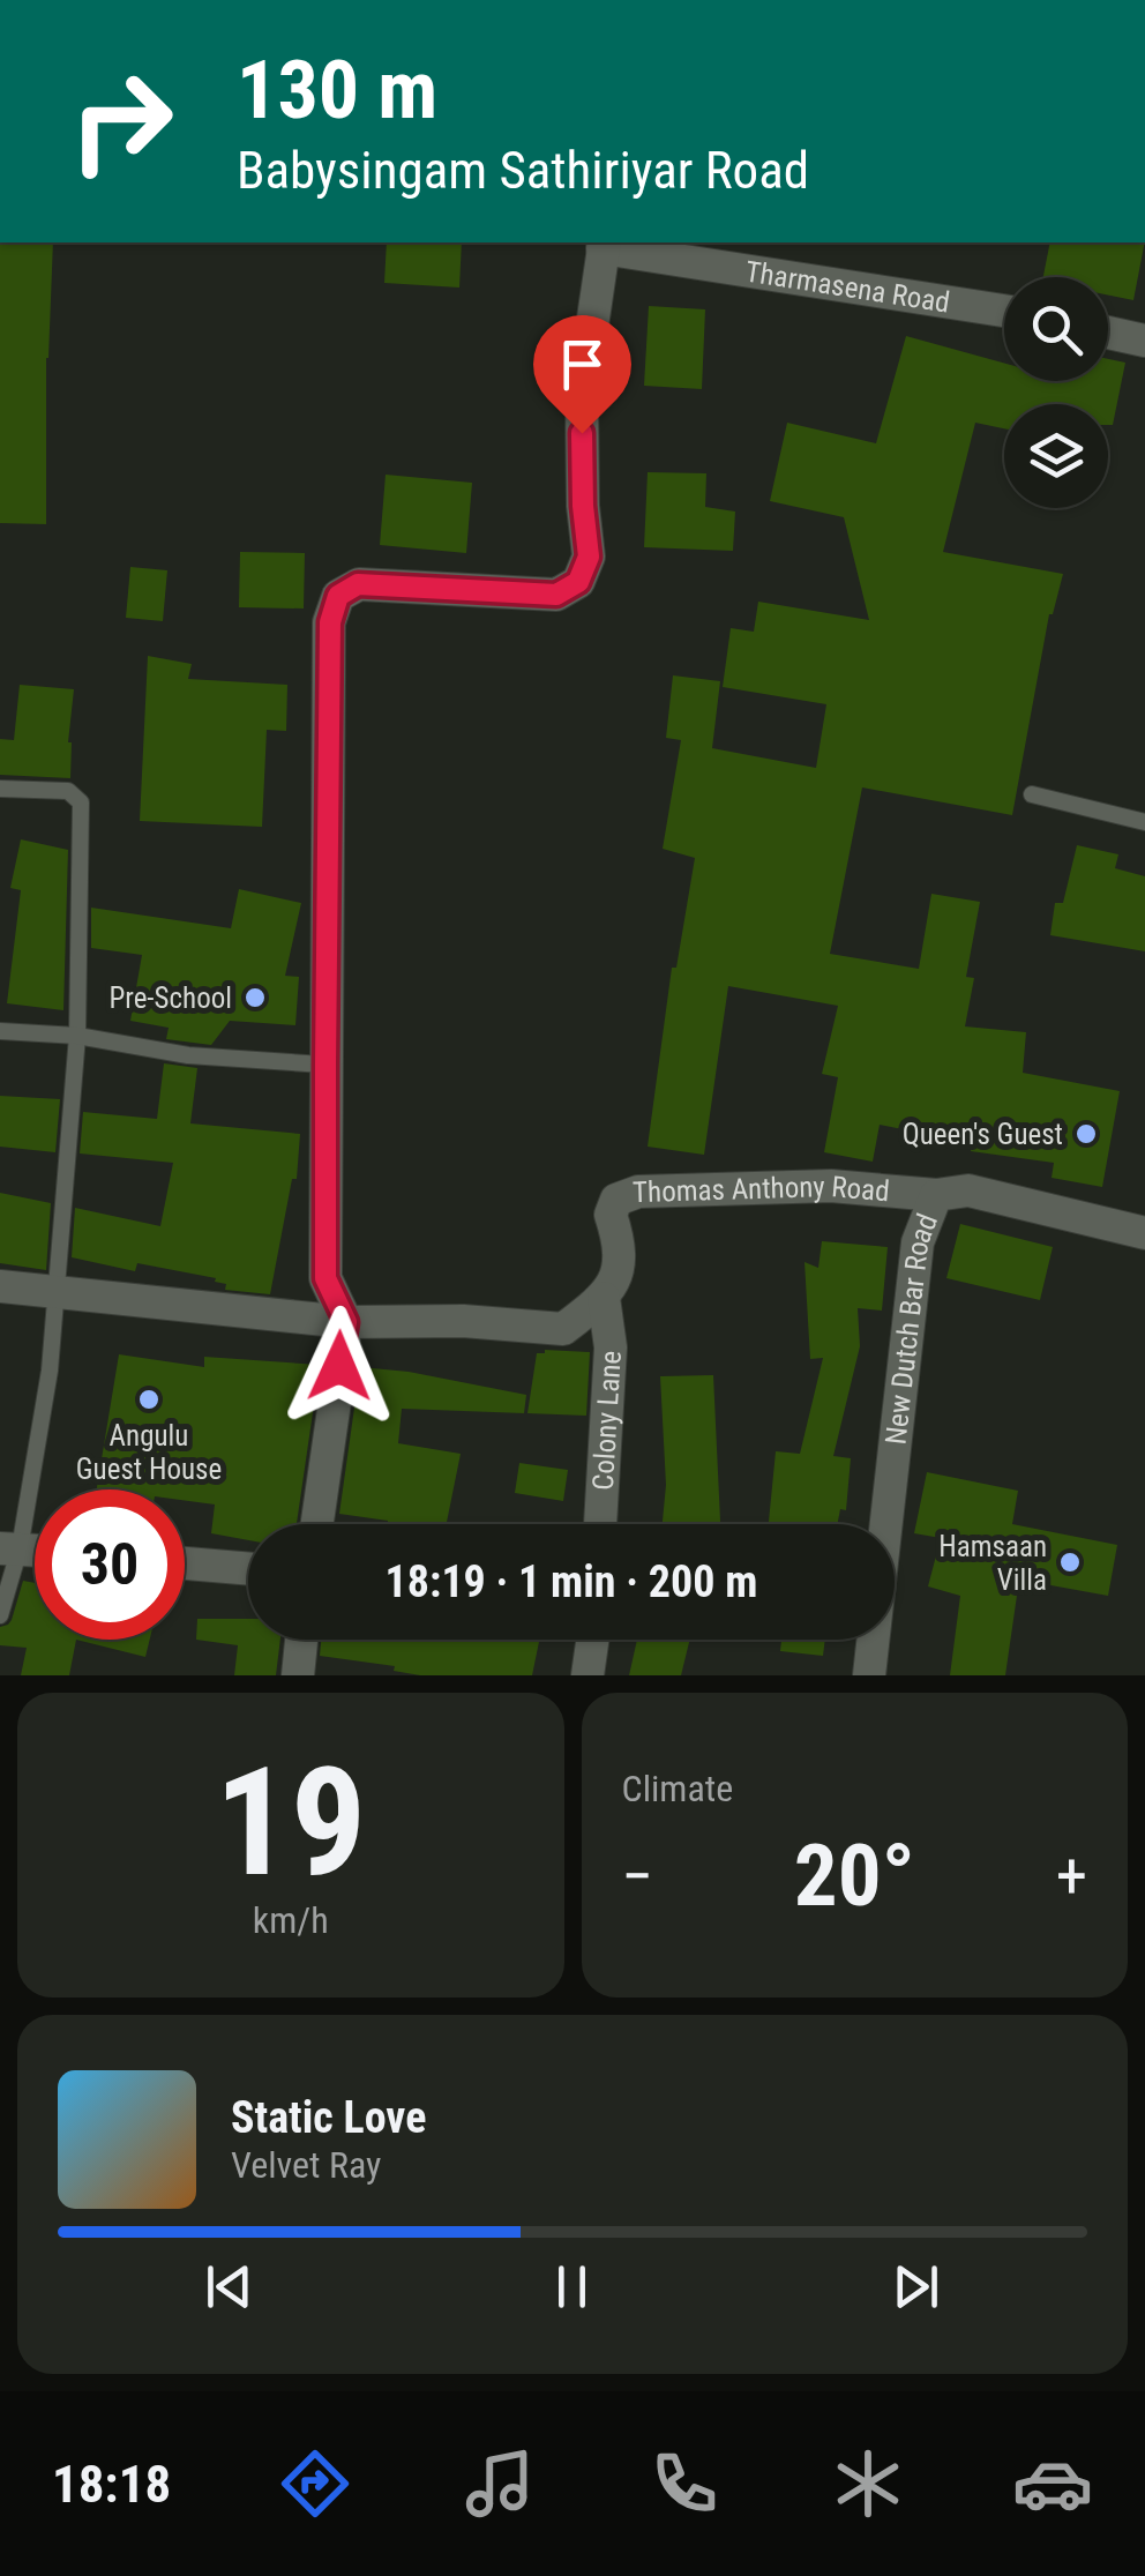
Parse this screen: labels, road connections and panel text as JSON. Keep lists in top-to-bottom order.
{
  "streets": {
    "street": [
      "Tharmasena Road",
      "Thomas Anthony Road",
      "New Dutch Bar Road",
      "Colony Lane"
    ]
  },
  "crossings": [
    ["Thomas Anthony Road", "New Dutch Bar Road"],
    ["Thomas Anthony Road", "Colony Lane"]
  ],
  "places": [
    "Pre-School",
    "Queen's Guest",
    "Angulu Guest House",
    "Hamsaan Villa"
  ],
  "page": {
    "turn": ["130 m", "Babysingam Sathiriyar Road"],
    "limit": "30",
    "trip": "18:19 · 1 min · 200 m",
    "tile": [
      ["19", "km/h"],
      "Climate"
    ],
    "heat": ["−", "20°", "+"],
    "song": ["Static Love", "Velvet Ray"],
    "tabs": "18:18"
  }
}
